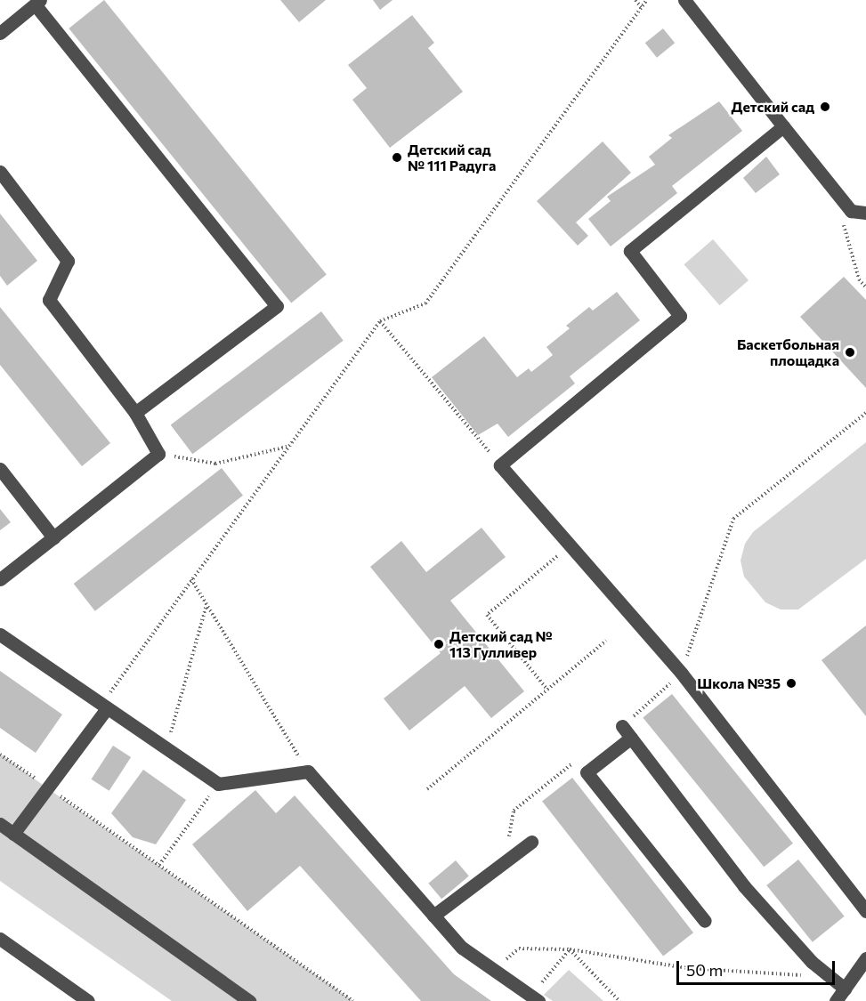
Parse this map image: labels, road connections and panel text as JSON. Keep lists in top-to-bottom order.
{
  "places": [
    "Детский сад",
    "Детский сад № 111 Радуга",
    "Баскетбольная площадка",
    "Детский сад № 113 Гулливер",
    "Школа №35"
  ],
  "scale_bar": "50 m"
}
